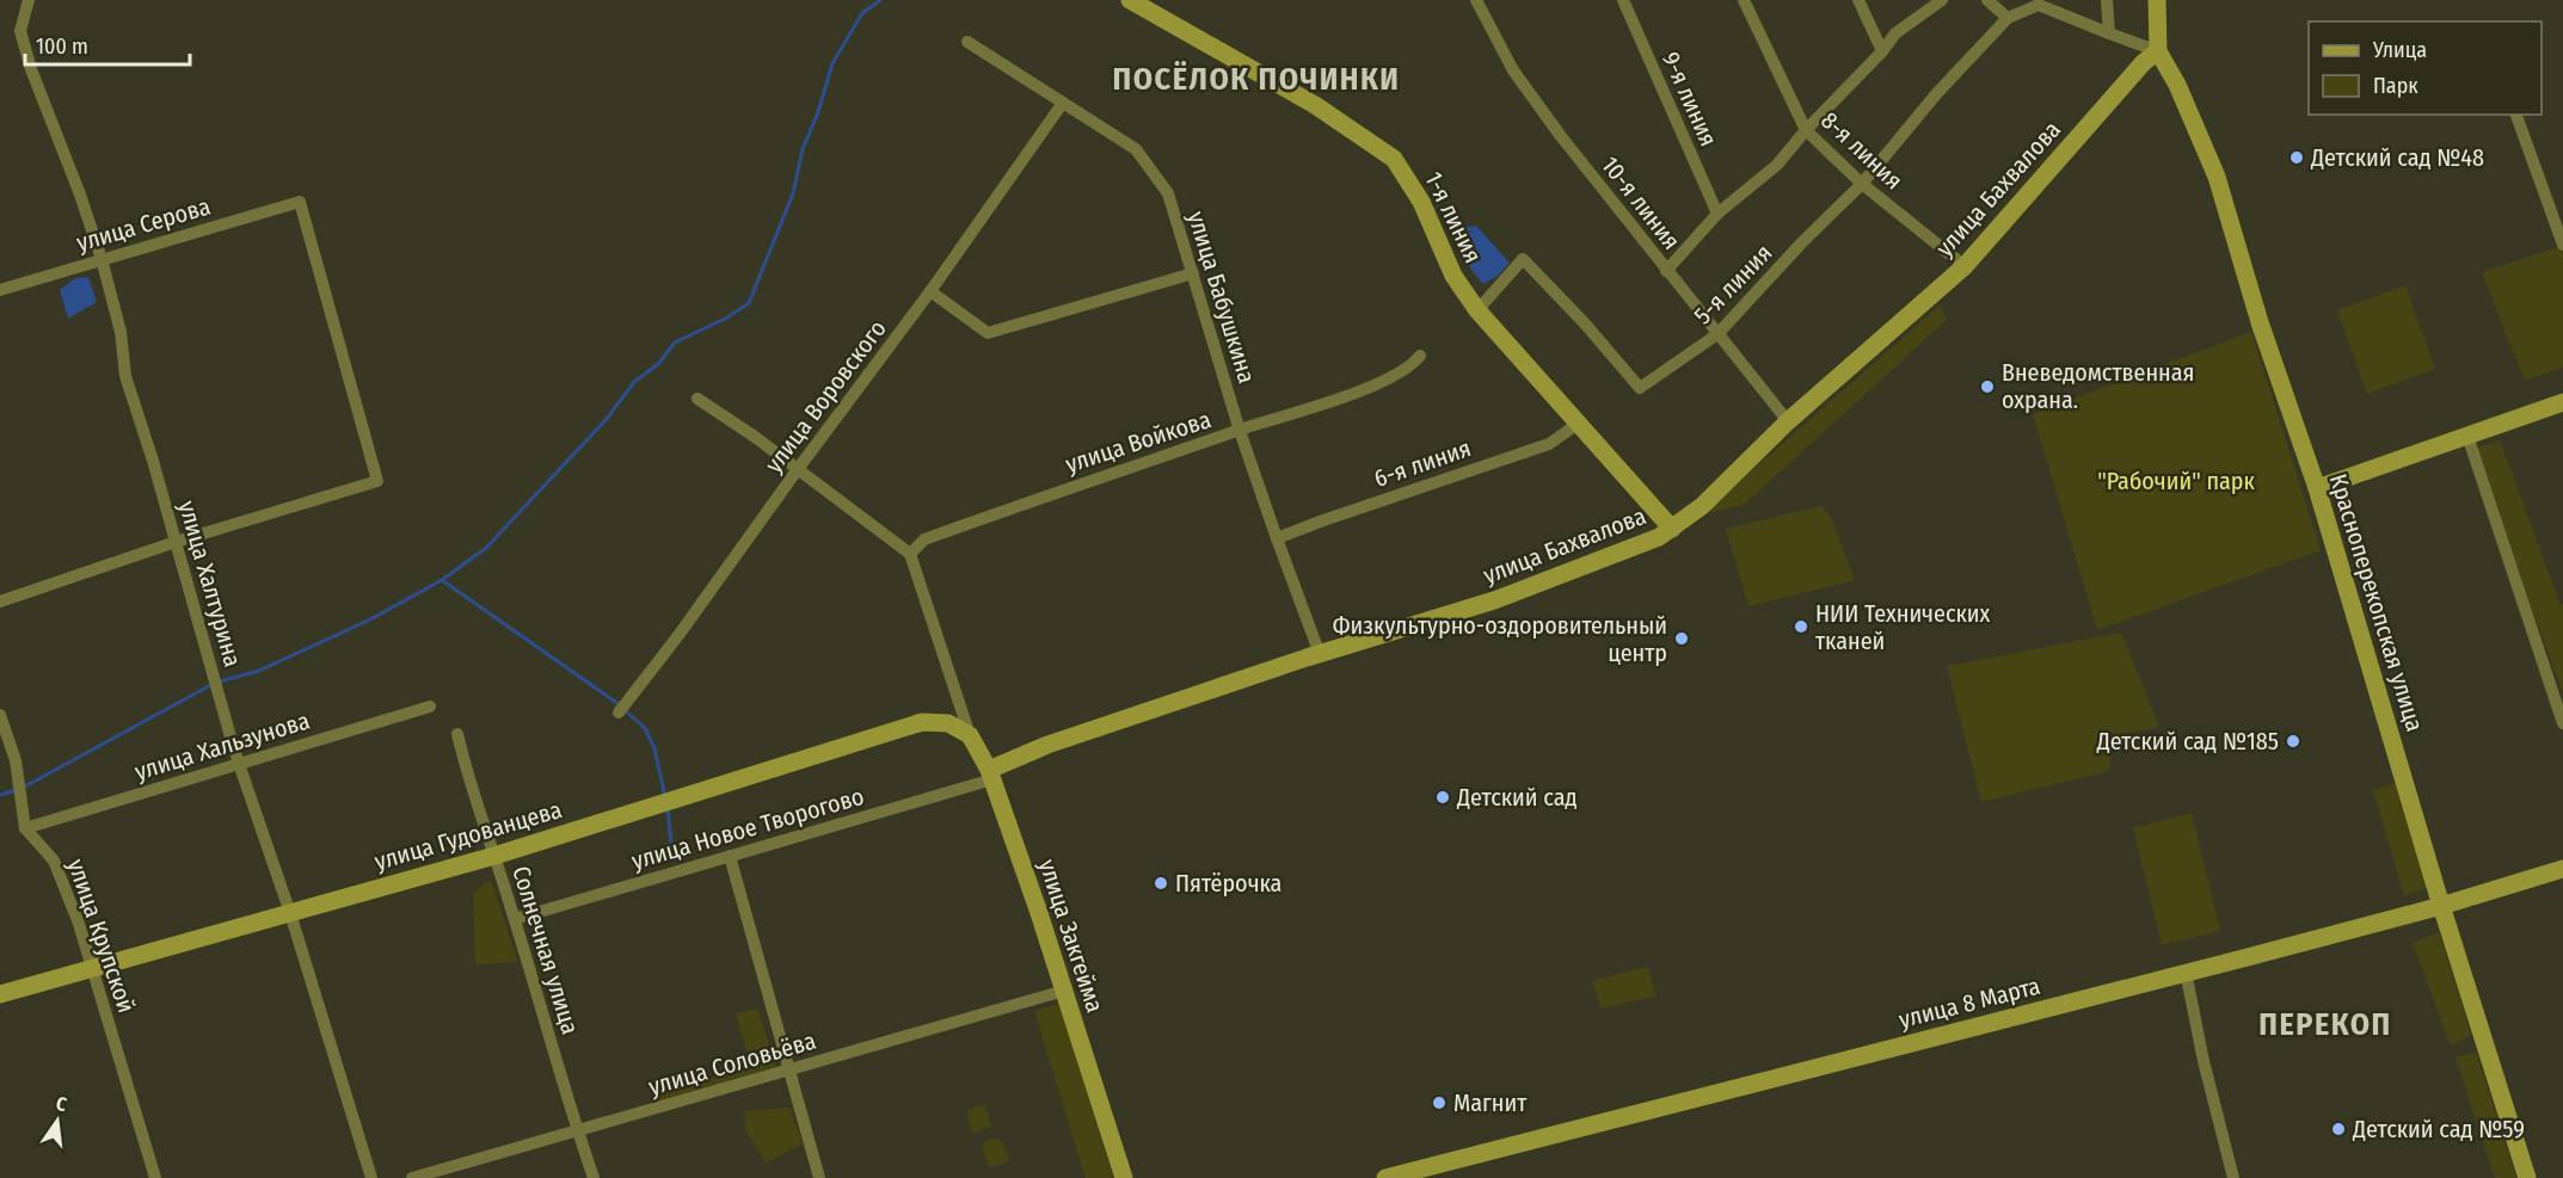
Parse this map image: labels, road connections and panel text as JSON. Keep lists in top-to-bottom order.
{
  "streets": {
    "street": [
      "9-я линия",
      "8-я линия",
      "улица Бахвалова",
      "10-я линия",
      "1-я линия",
      "улица Серова",
      "5-я линия",
      "улица Бабушкина",
      "улица Воровского",
      "улица Войкова",
      "6-я линия",
      "улица Халтурина",
      "Красноперекопская улица",
      "улица Хальзунова",
      "улица Новое Творогово",
      "улица Гудованцева",
      "улица Крупской",
      "улица Закгейма",
      "Солнечная улица",
      "улица 8 Марта",
      "улица Соловьёва"
    ]
  },
  "crossings": [
    ["8-я линия", "улица Бахвалова"],
    ["8-я линия", "5-я линия"],
    ["улица Бахвалова", "10-я линия"],
    ["улица Бахвалова", "1-я линия"],
    ["улица Бахвалова", "улица Бабушкина"],
    ["улица Бахвалова", "Красноперекопская улица"],
    ["улица Бахвалова", "улица Новое Творогово"],
    ["улица Бахвалова", "улица Закгейма"],
    ["10-я линия", "5-я линия"],
    ["1-я линия", "5-я линия"],
    ["1-я линия", "6-я линия"],
    ["улица Серова", "улица Халтурина"],
    ["улица Бабушкина", "улица Воровского"],
    ["улица Бабушкина", "улица Войкова"],
    ["улица Бабушкина", "6-я линия"],
    ["улица Халтурина", "улица Хальзунова"],
    ["улица Халтурина", "улица Гудованцева"],
    ["Красноперекопская улица", "улица 8 Марта"],
    ["улица Хальзунова", "улица Крупской"],
    ["улица Новое Творогово", "улица Закгейма"],
    ["улица Новое Творогово", "Солнечная улица"],
    ["улица Гудованцева", "улица Крупской"],
    ["улица Гудованцева", "улица Закгейма"],
    ["улица Гудованцева", "Солнечная улица"],
    ["улица Закгейма", "улица Соловьёва"],
    ["Солнечная улица", "улица Соловьёва"]
  ],
  "districts": ["ПОСЁЛОК ПОЧИНКИ", "ПЕРЕКОП"],
  "parks": ["\"Рабочий\" парк"],
  "places": [
    "Детский сад №48",
    "Вневедомственная охрана.",
    "НИИ Технических тканей",
    "Физкультурно-оздоровительный центр",
    "Детский сад №185",
    "Детский сад",
    "Пятёрочка",
    "Магнит",
    "Детский сад №59"
  ],
  "legend": ["Улица", "Парк"],
  "scale_bar": "100 m",
  "north": "top"
}
